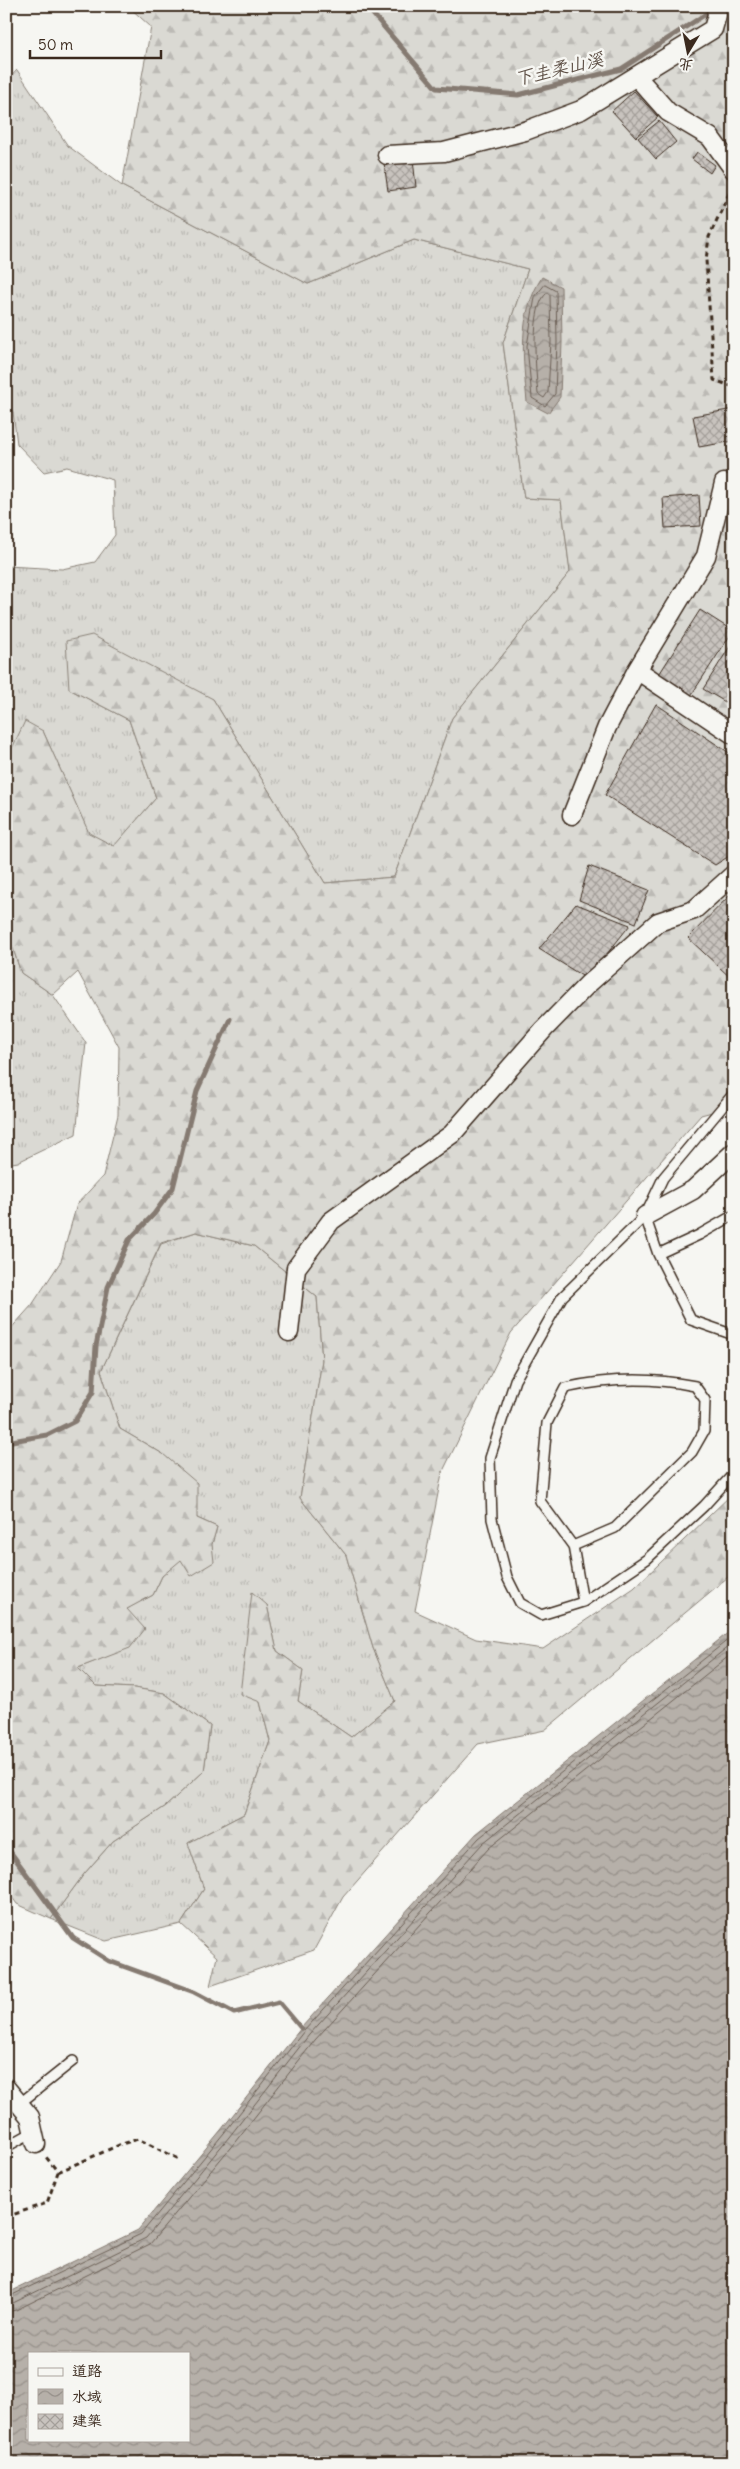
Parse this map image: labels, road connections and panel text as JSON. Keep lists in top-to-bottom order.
{
  "water": ["下圭柔山溪"],
  "legend": ["道路", "水域", "建築"],
  "scale_bar": "50 m",
  "north": "bottom"
}
